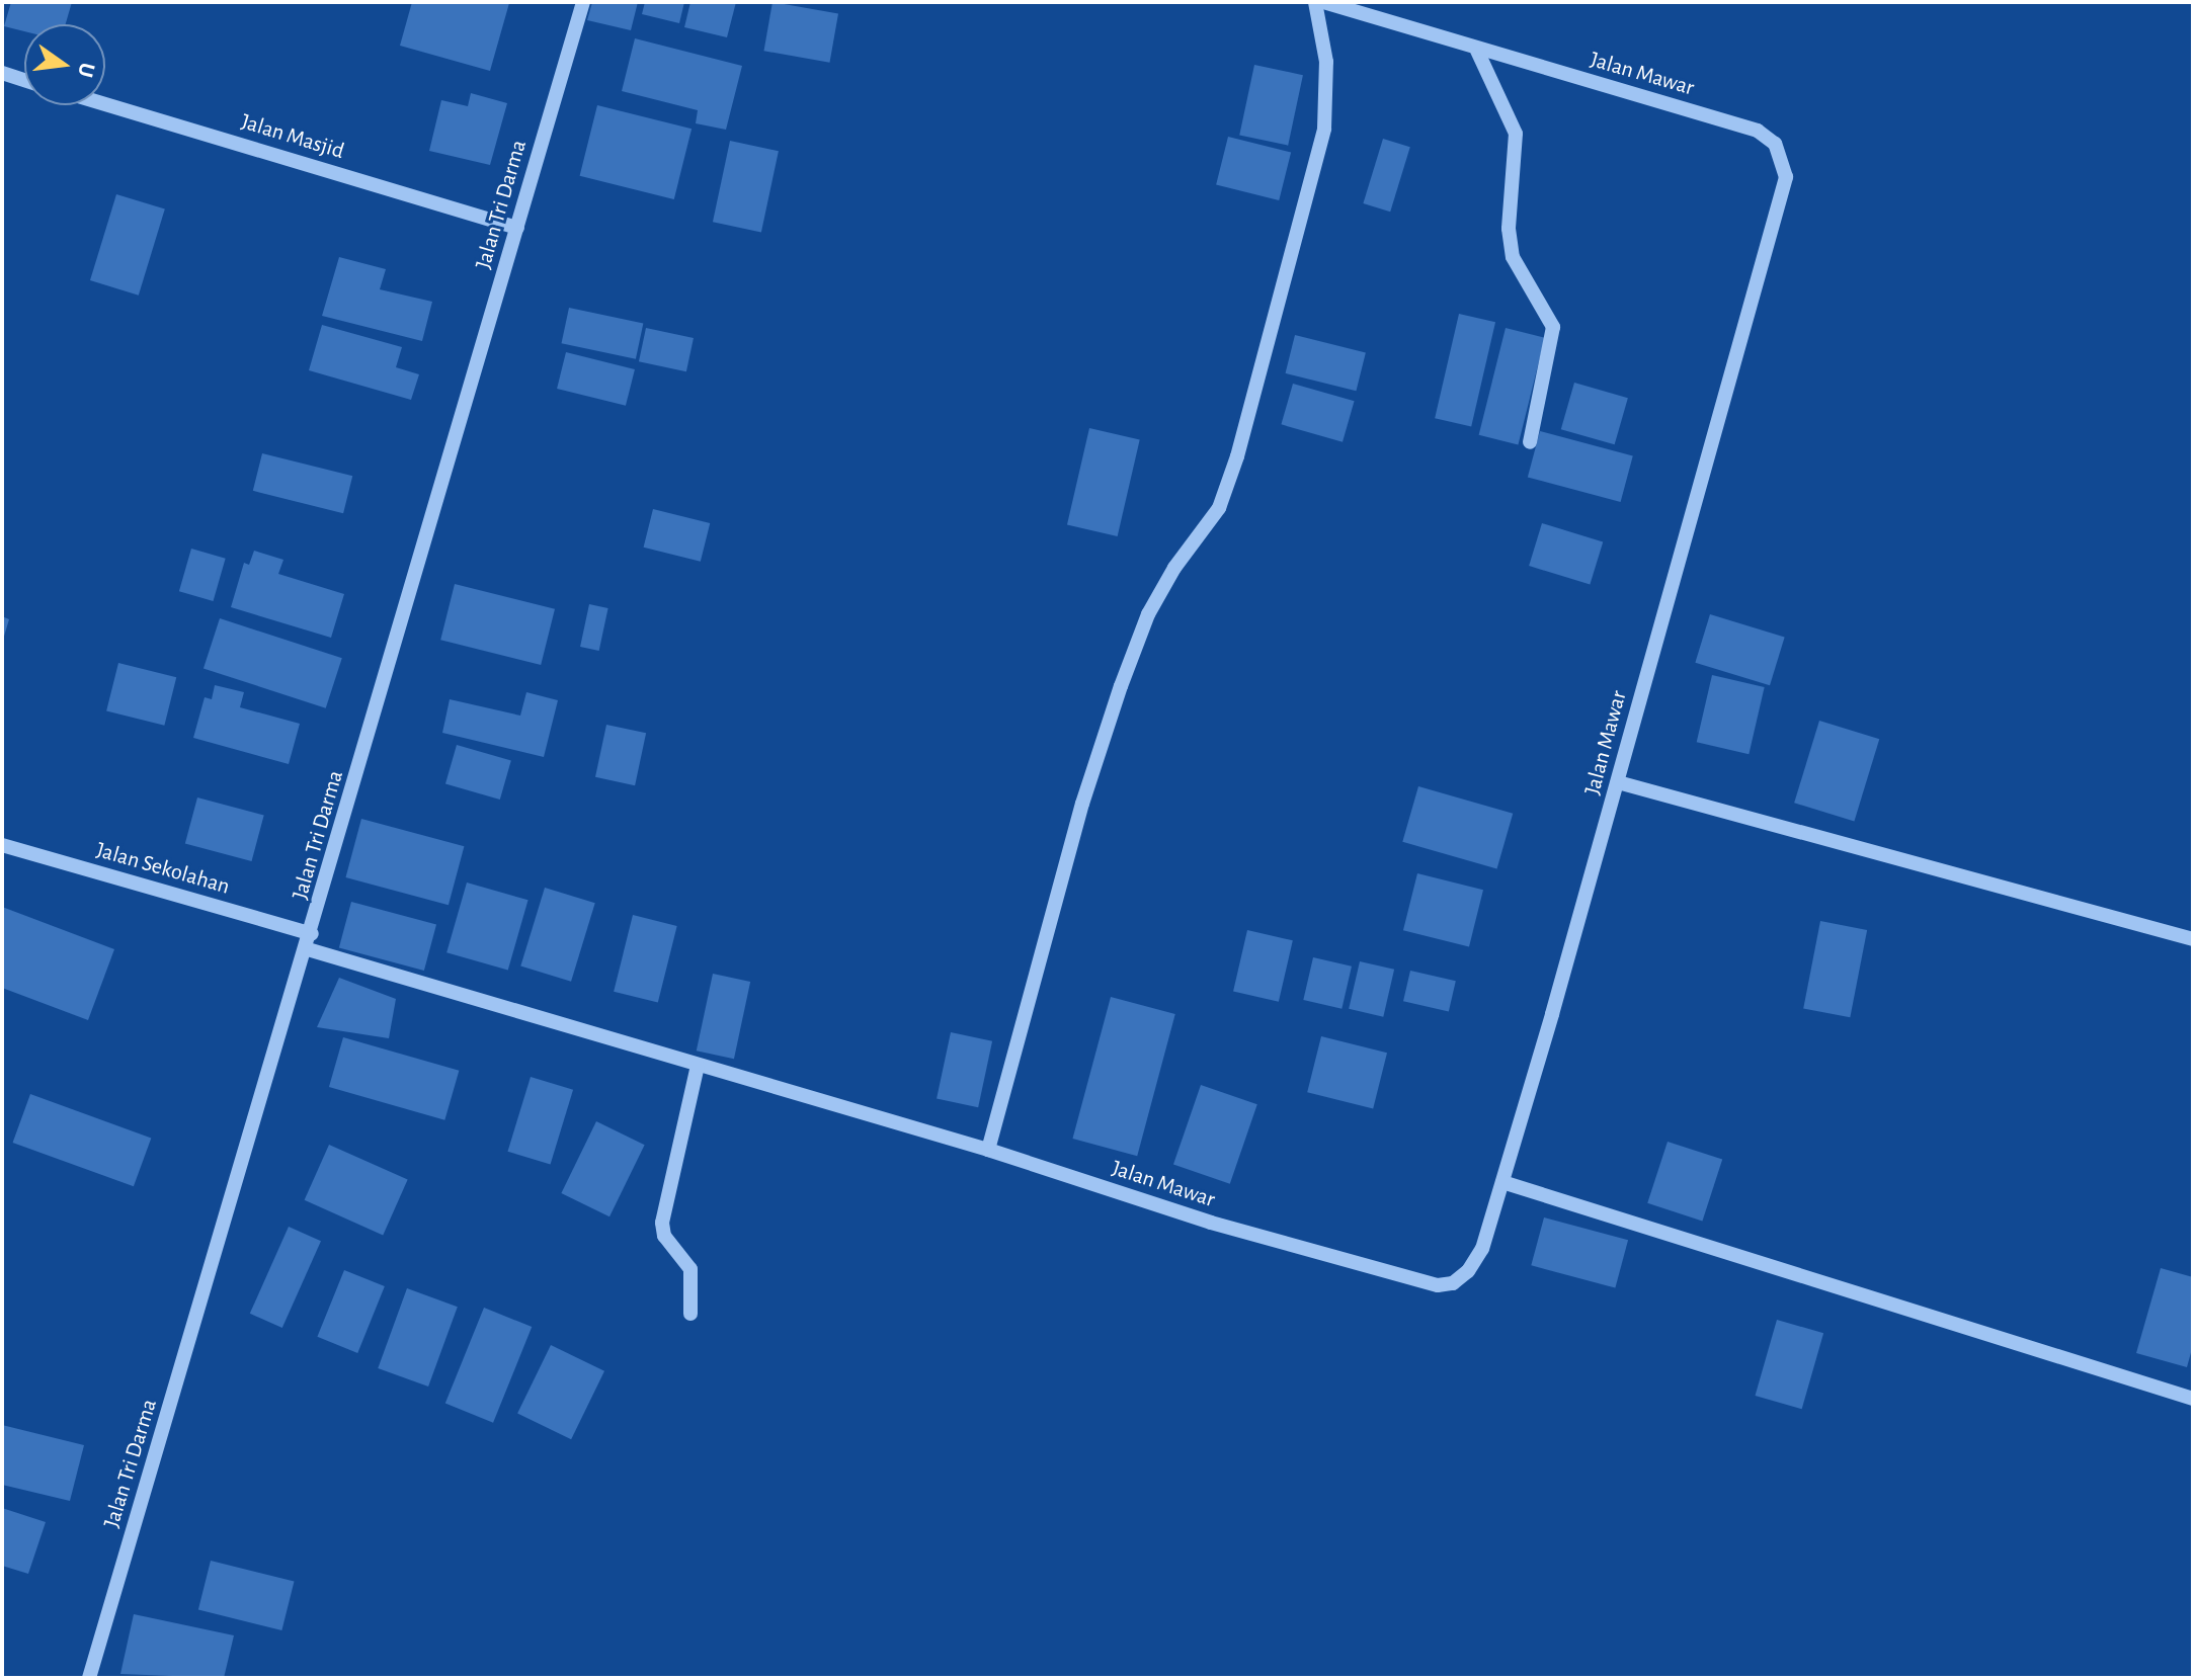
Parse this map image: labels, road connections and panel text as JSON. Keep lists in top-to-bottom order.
{
  "streets": {
    "street": [
      "Jalan Mawar",
      "Jalan Masjid",
      "Jalan Tri Darma",
      "Jalan Sekolahan"
    ]
  },
  "crossings": [
    ["Jalan Mawar", "Jalan Sekolahan"],
    ["Jalan Masjid", "Jalan Tri Darma"],
    ["Jalan Tri Darma", "Jalan Sekolahan"]
  ],
  "north": "right"
}
